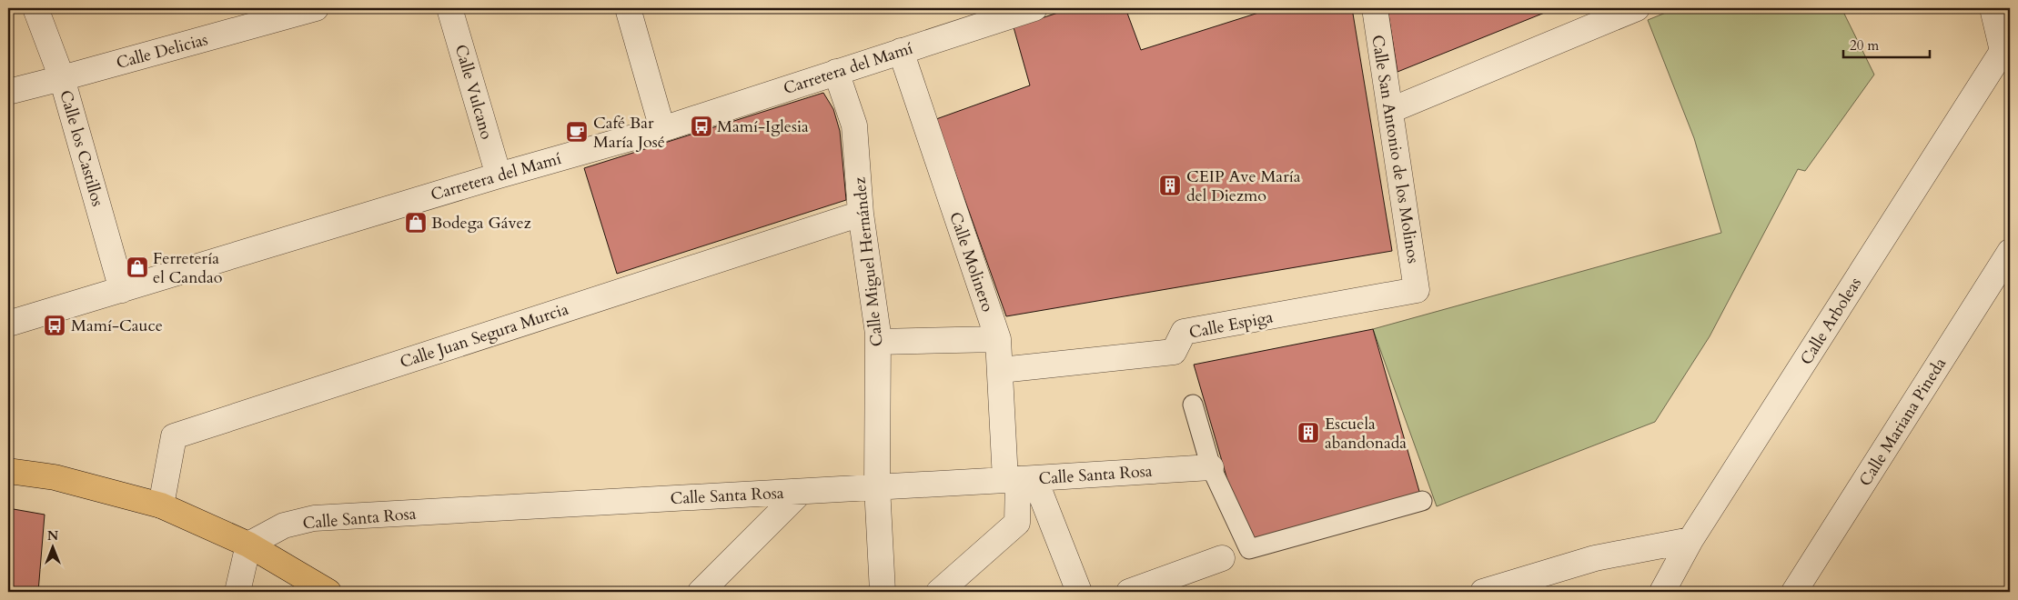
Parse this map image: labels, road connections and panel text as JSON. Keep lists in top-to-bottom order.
{
  "streets": {
    "street": [
      "Calle Delicias",
      "Carretera del Mamí",
      "Calle Vulcano",
      "Calle los Castillos",
      "Calle San Antonio de los Molinos",
      "Calle Miguel Hernández",
      "Calle Molinero",
      "Calle Arboleas",
      "Calle Espiga",
      "Calle Juan Segura Murcia",
      "Calle Mariana Pineda",
      "Calle Santa Rosa"
    ]
  },
  "crossings": [
    ["Calle Delicias", "Calle los Castillos"],
    ["Carretera del Mamí", "Calle Vulcano"],
    ["Carretera del Mamí", "Calle los Castillos"],
    ["Carretera del Mamí", "Calle Miguel Hernández"],
    ["Carretera del Mamí", "Calle Molinero"],
    ["Calle San Antonio de los Molinos", "Calle Espiga"],
    ["Calle Miguel Hernández", "Calle Juan Segura Murcia"],
    ["Calle Miguel Hernández", "Calle Santa Rosa"],
    ["Calle Molinero", "Calle Espiga"],
    ["Calle Molinero", "Calle Santa Rosa"]
  ],
  "places": {
    "bus stop": ["Mamí-Iglesia", "Mamí-Cauce"],
    "cafe": ["Café Bar María José"],
    "building": ["CEIP Ave María del Diezmo", "Escuela abandonada"],
    "shop": ["Bodega Gávez", "Ferretería el Candao"]
  },
  "scale_bar": "20 m",
  "north": "top"
}
